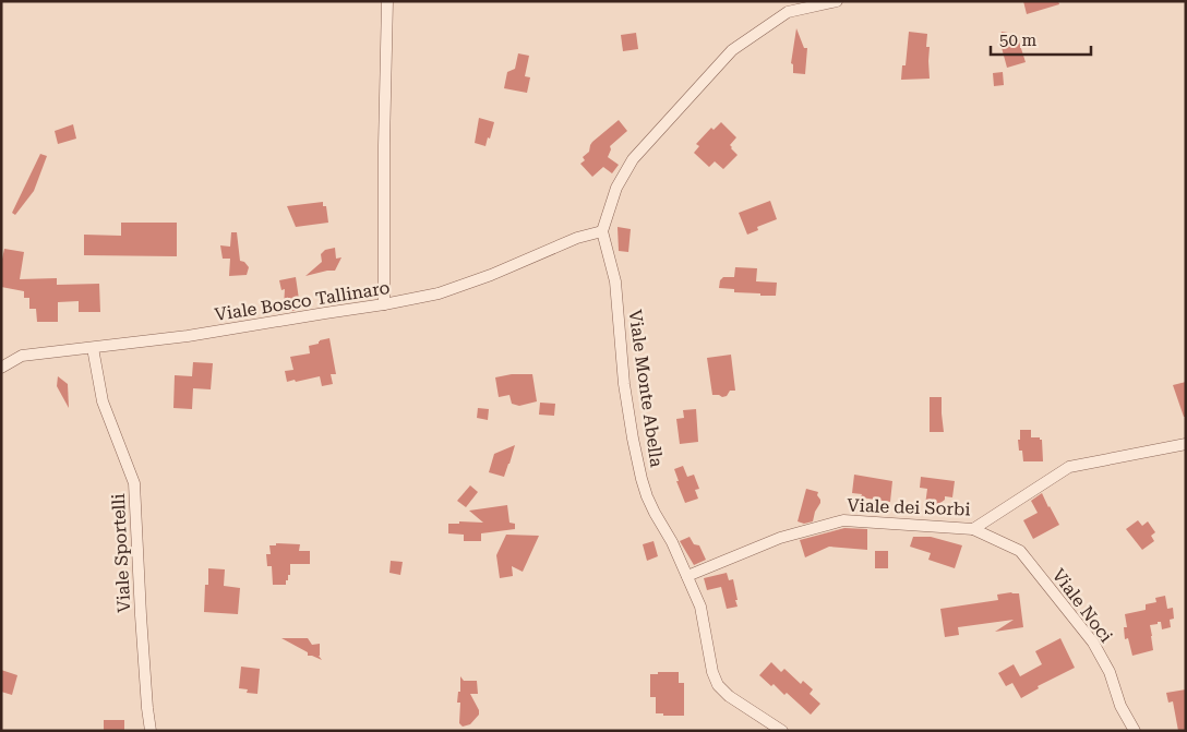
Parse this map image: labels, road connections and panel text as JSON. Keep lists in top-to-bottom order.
{
  "streets": {
    "street": [
      "Viale Bosco Tallinaro",
      "Viale Monte Abella",
      "Viale dei Sorbi",
      "Viale Sportelli",
      "Viale Noci"
    ]
  },
  "crossings": [
    ["Viale Bosco Tallinaro", "Viale Monte Abella"],
    ["Viale Bosco Tallinaro", "Viale Sportelli"],
    ["Viale Monte Abella", "Viale dei Sorbi"],
    ["Viale dei Sorbi", "Viale Noci"]
  ],
  "scale_bar": "50 m"
}
